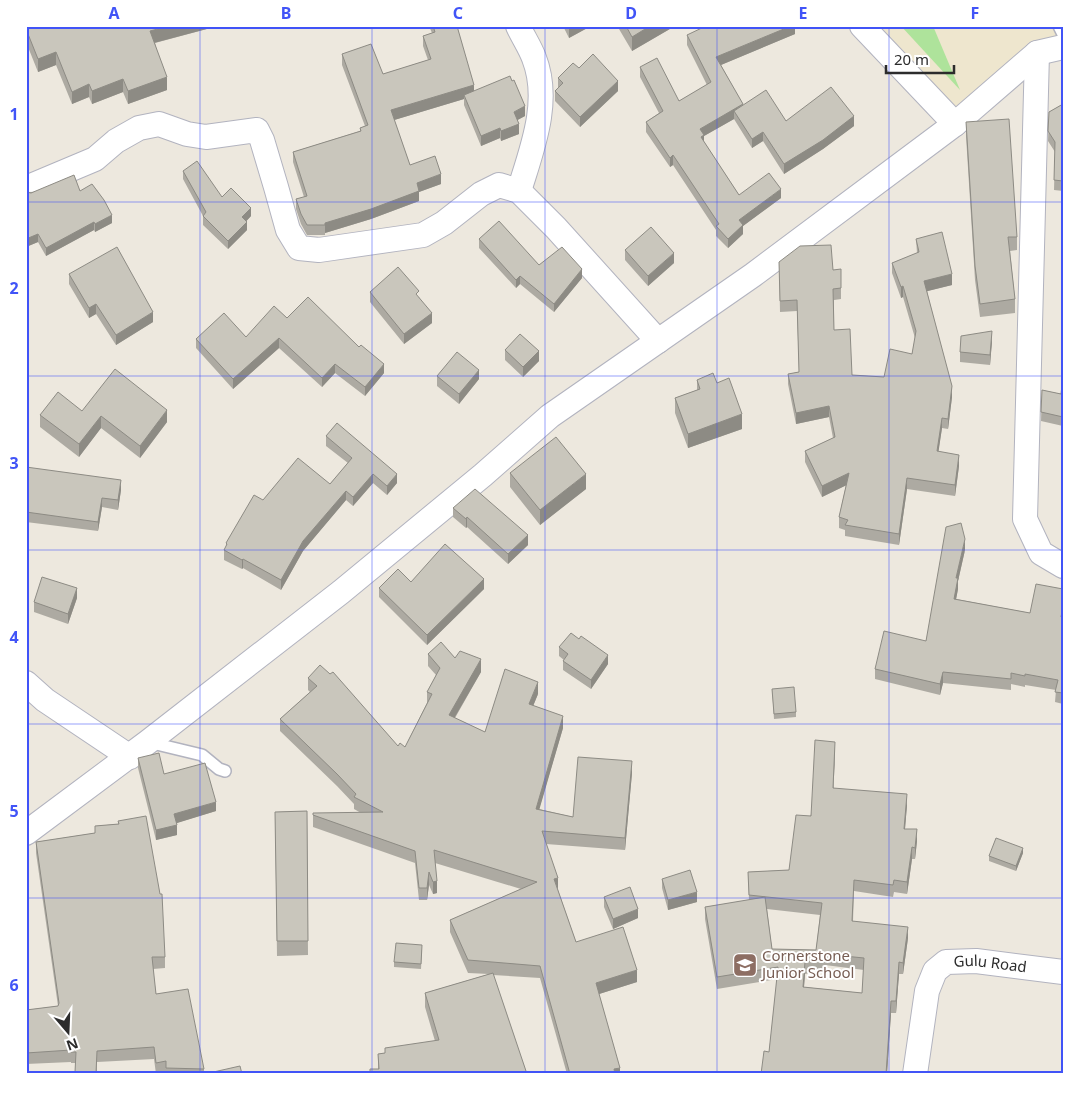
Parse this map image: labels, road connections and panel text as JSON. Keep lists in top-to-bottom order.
{
  "streets": {
    "street": ["Gulu Road"]
  },
  "places": {
    "school or university": ["Cornerstone Junior School"]
  },
  "scale_bar": "20 m",
  "north": "bottom",
  "grid": {
    "columns": [
      "A",
      "B",
      "C",
      "D",
      "E",
      "F"
    ],
    "rows": [
      "1",
      "2",
      "3",
      "4",
      "5",
      "6"
    ]
  }
}
